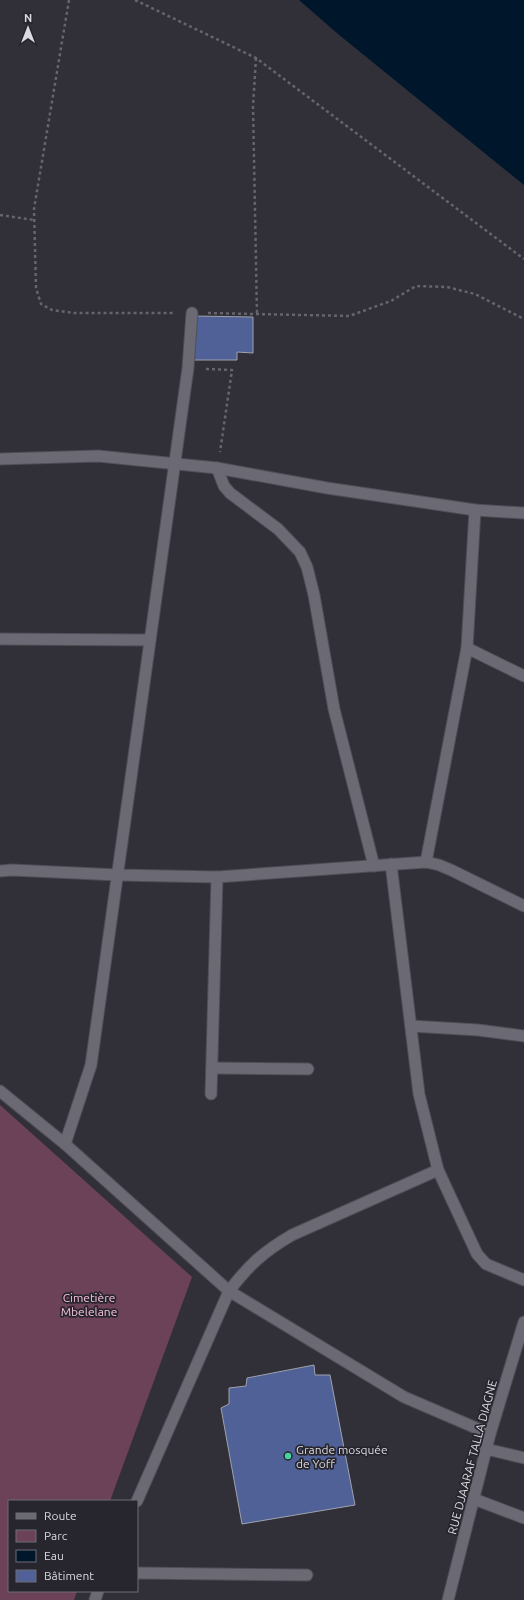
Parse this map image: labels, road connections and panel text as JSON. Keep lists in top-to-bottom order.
{
  "streets": {
    "street": ["RUE DJAARAF TALLA DIAGNE"]
  },
  "parks": ["Cimetière Mbelelane"],
  "places": ["Grande mosquée de Yoff"],
  "legend": [
    "Route",
    "Parc",
    "Eau",
    "Bâtiment"
  ],
  "north": "top"
}
